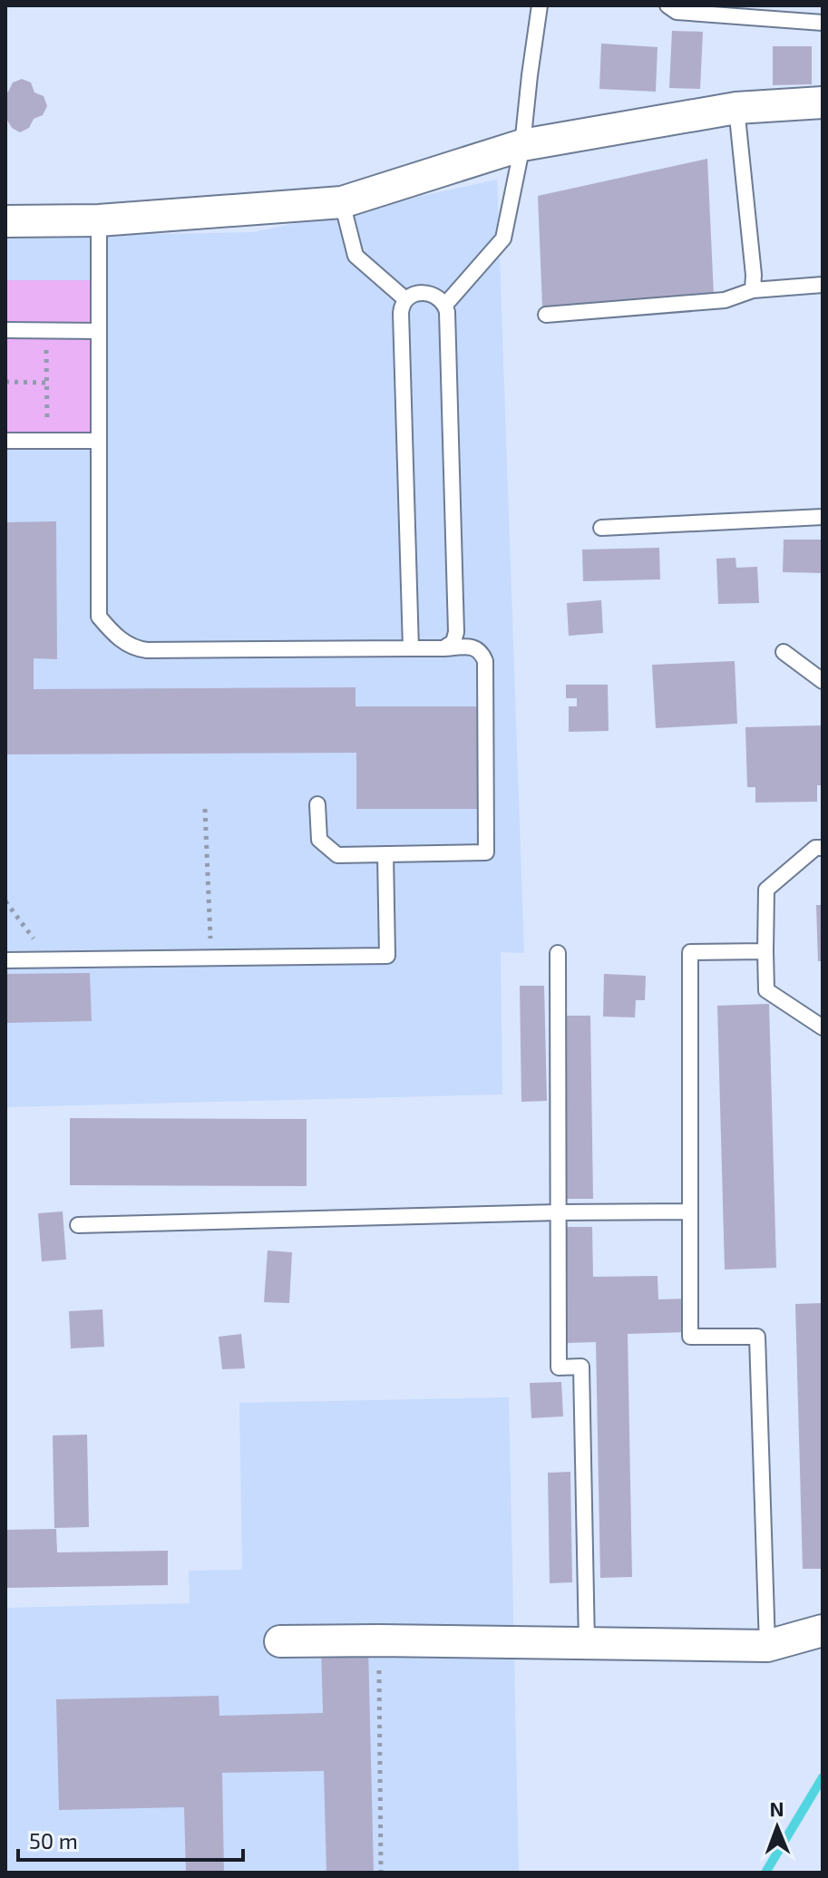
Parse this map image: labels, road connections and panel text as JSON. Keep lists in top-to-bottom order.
{
  "scale_bar": "50 m",
  "north": "top"
}
